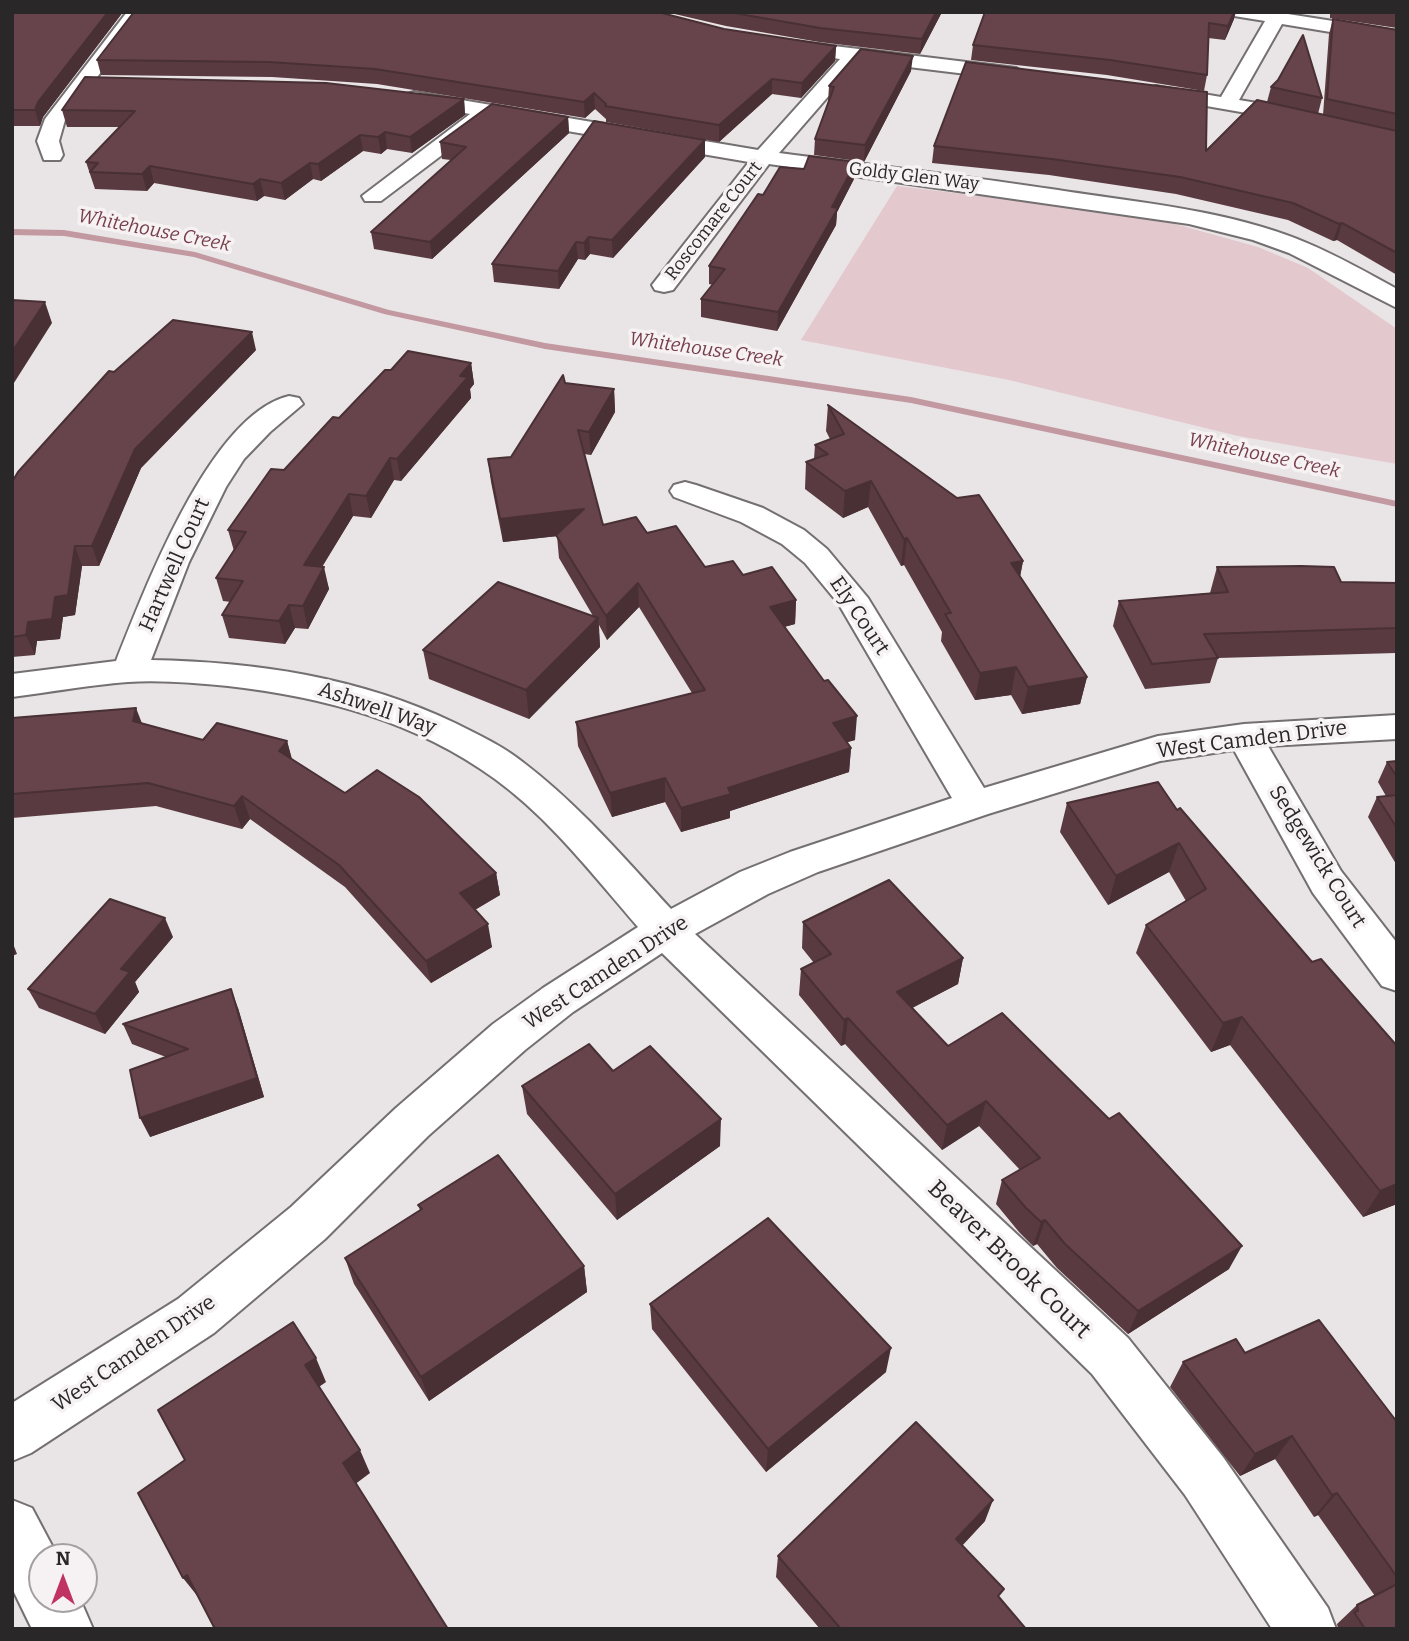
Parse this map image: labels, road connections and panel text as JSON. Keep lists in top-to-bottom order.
{
  "streets": {
    "street": [
      "Goldy Glen Way",
      "Roscomare Court",
      "Hartwell Court",
      "Ely Court",
      "Ashwell Way",
      "West Camden Drive",
      "Sedgewick Court",
      "Beaver Brook Court"
    ]
  },
  "crossings": [
    ["Goldy Glen Way", "Roscomare Court"],
    ["Hartwell Court", "Ashwell Way"],
    ["Ely Court", "West Camden Drive"],
    ["Ashwell Way", "West Camden Drive"],
    ["Ashwell Way", "Beaver Brook Court"],
    ["West Camden Drive", "Sedgewick Court"],
    ["West Camden Drive", "Beaver Brook Court"]
  ],
  "water": ["Whitehouse Creek"],
  "north": "top"
}
